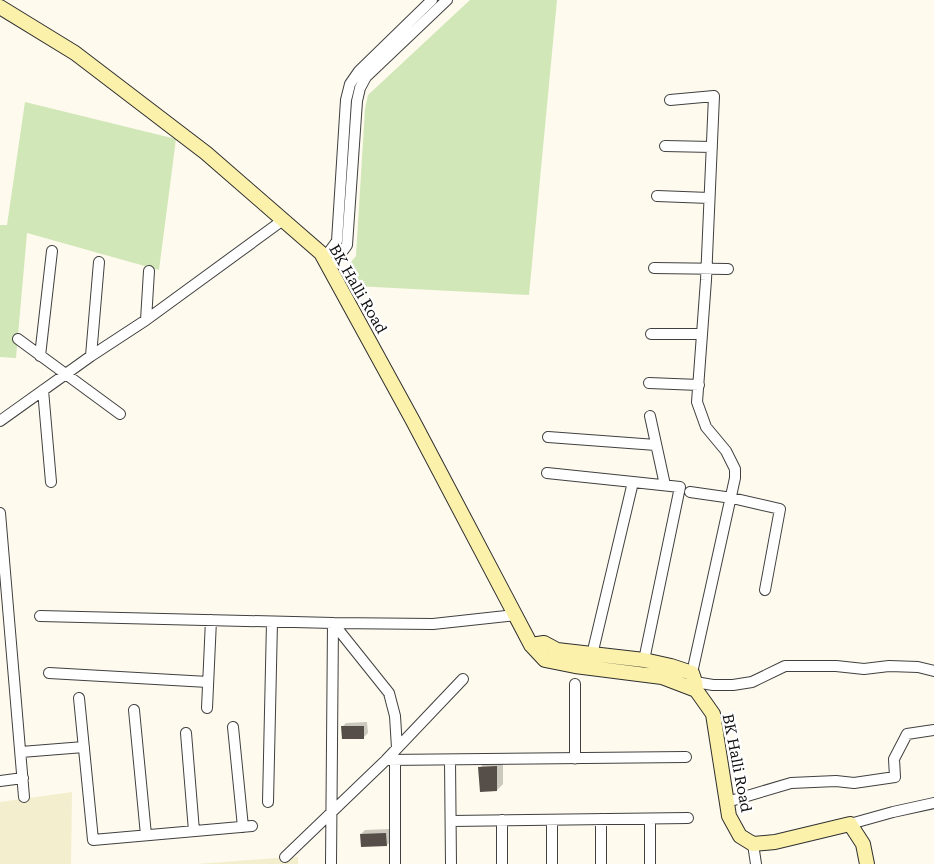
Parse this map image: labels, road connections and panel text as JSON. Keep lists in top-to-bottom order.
{
  "streets": {
    "main road": ["BK Halli Road"]
  }
}
